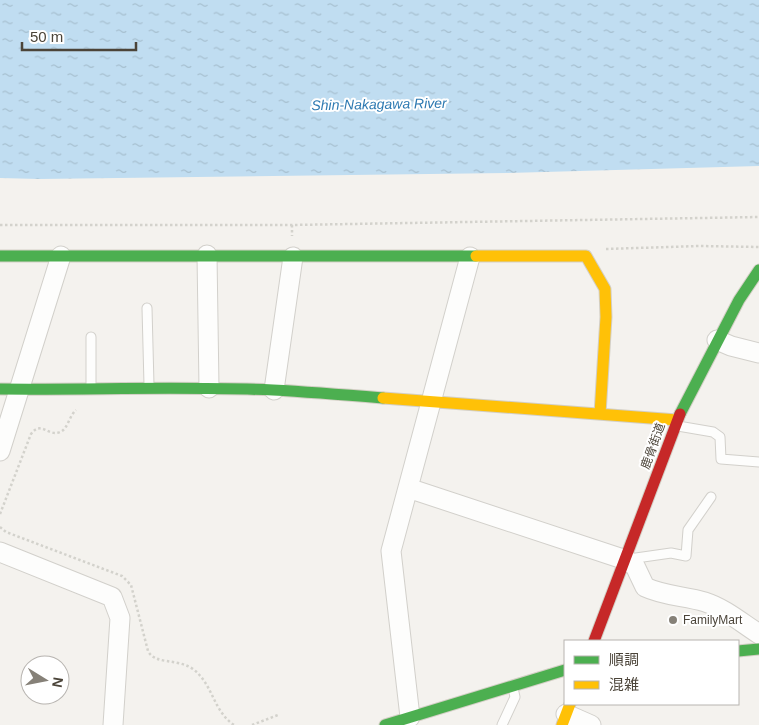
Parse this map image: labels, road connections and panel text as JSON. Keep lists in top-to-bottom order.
{
  "streets": {
    "street": ["鹿骨街道"]
  },
  "water": ["Shin-Nakagawa River"],
  "places": ["FamilyMart"],
  "legend": ["順調", "混雑"],
  "scale_bar": "50 m",
  "north": "right"
}
